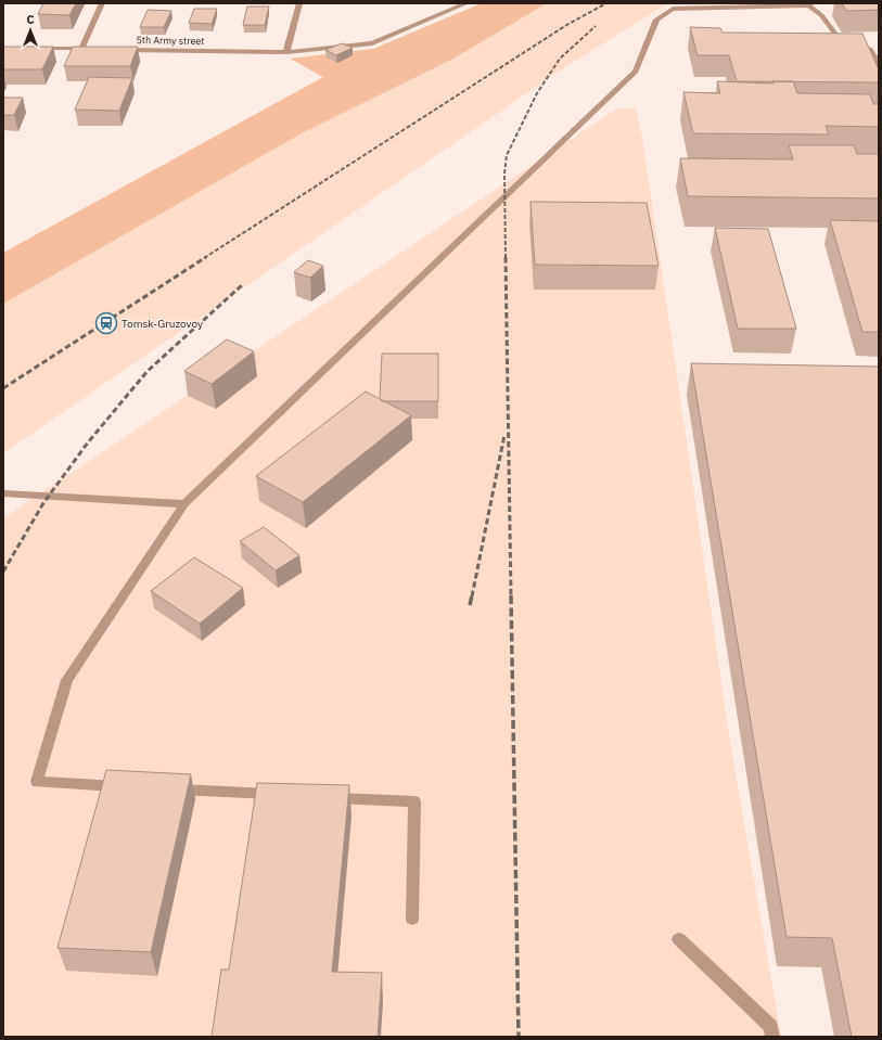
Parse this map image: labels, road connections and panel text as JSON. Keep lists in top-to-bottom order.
{
  "streets": {
    "street": ["5th Army street"]
  },
  "places": {
    "station": ["Tomsk-Gruzovoy"]
  },
  "north": "top"
}
